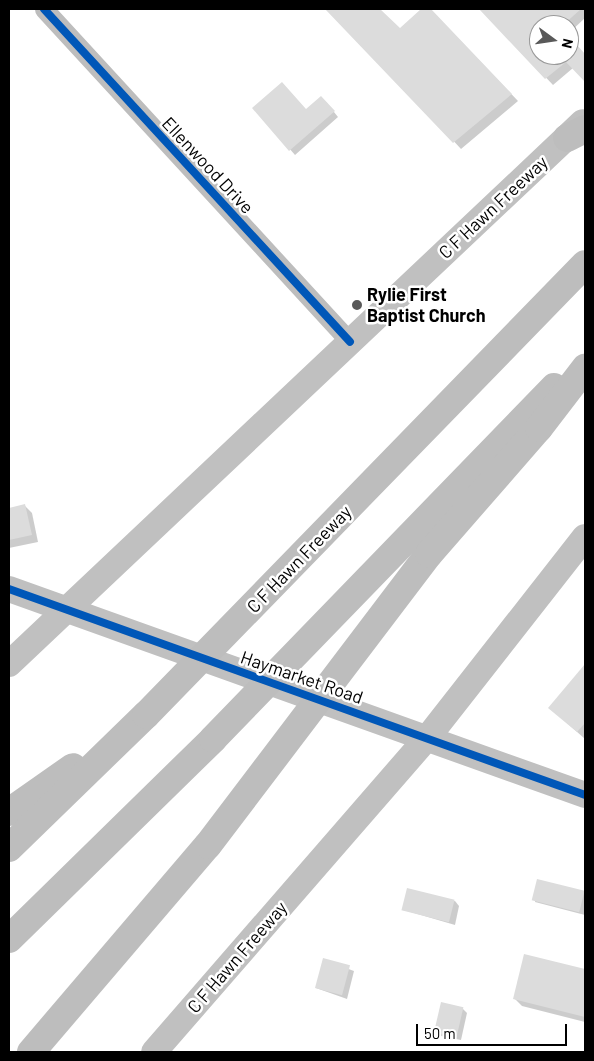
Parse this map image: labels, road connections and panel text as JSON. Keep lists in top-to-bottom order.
{
  "streets": {
    "highway": ["C F Hawn Freeway"],
    "main road": ["Haymarket Road"],
    "street": ["Ellenwood Drive"]
  },
  "crossings": [
    ["Ellenwood Drive", "C F Hawn Freeway"],
    ["C F Hawn Freeway", "Haymarket Road"]
  ],
  "places": ["Rylie First Baptist Church"],
  "scale_bar": "50 m",
  "north": "right"
}
